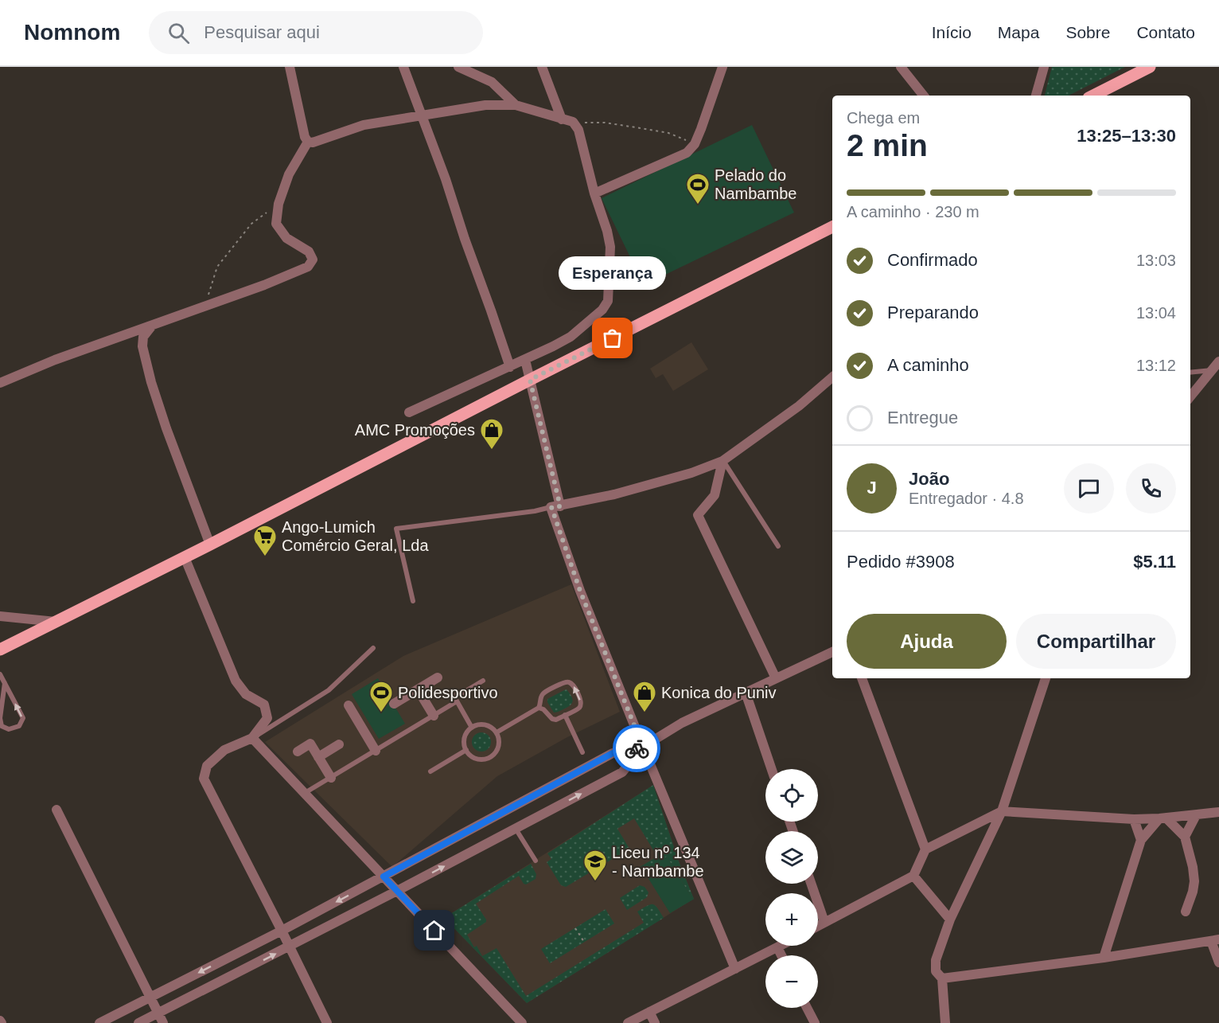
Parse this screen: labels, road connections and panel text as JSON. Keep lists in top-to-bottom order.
{
  "places": {
    "sports": ["Pelado do Nambambe", "Polidesportivo"],
    "other": ["Esperança"],
    "shop": ["AMC Promoções", "Konica do Puniv"],
    "supermarket": ["Ango-Lumich Comércio Geral, Lda"],
    "school or university": ["Liceu nº 134 - Nambambe"]
  },
  "page": {
    "header": "Nomnom",
    "search": "Pesquisar aqui",
    "nav": [
      "Início",
      "Mapa",
      "Sobre",
      "Contato"
    ],
    "heading": ["2 min", "Chega em", "13:25–13:30"],
    "panel": [
      "João",
      "Entregador · 4.8",
      "Pedido #3908",
      "$5.11"
    ],
    "bar": "A caminho · 230 m",
    "list": [
      ["Confirmado", "13:03"],
      ["Preparando", "13:04"],
      ["A caminho", "13:12"],
      "Entregue"
    ],
    "bubble": "Esperança",
    "round": "J",
    "buttons": ["Ajuda", "Compartilhar"],
    "map_buttons": ["+", "−"]
  }
}
